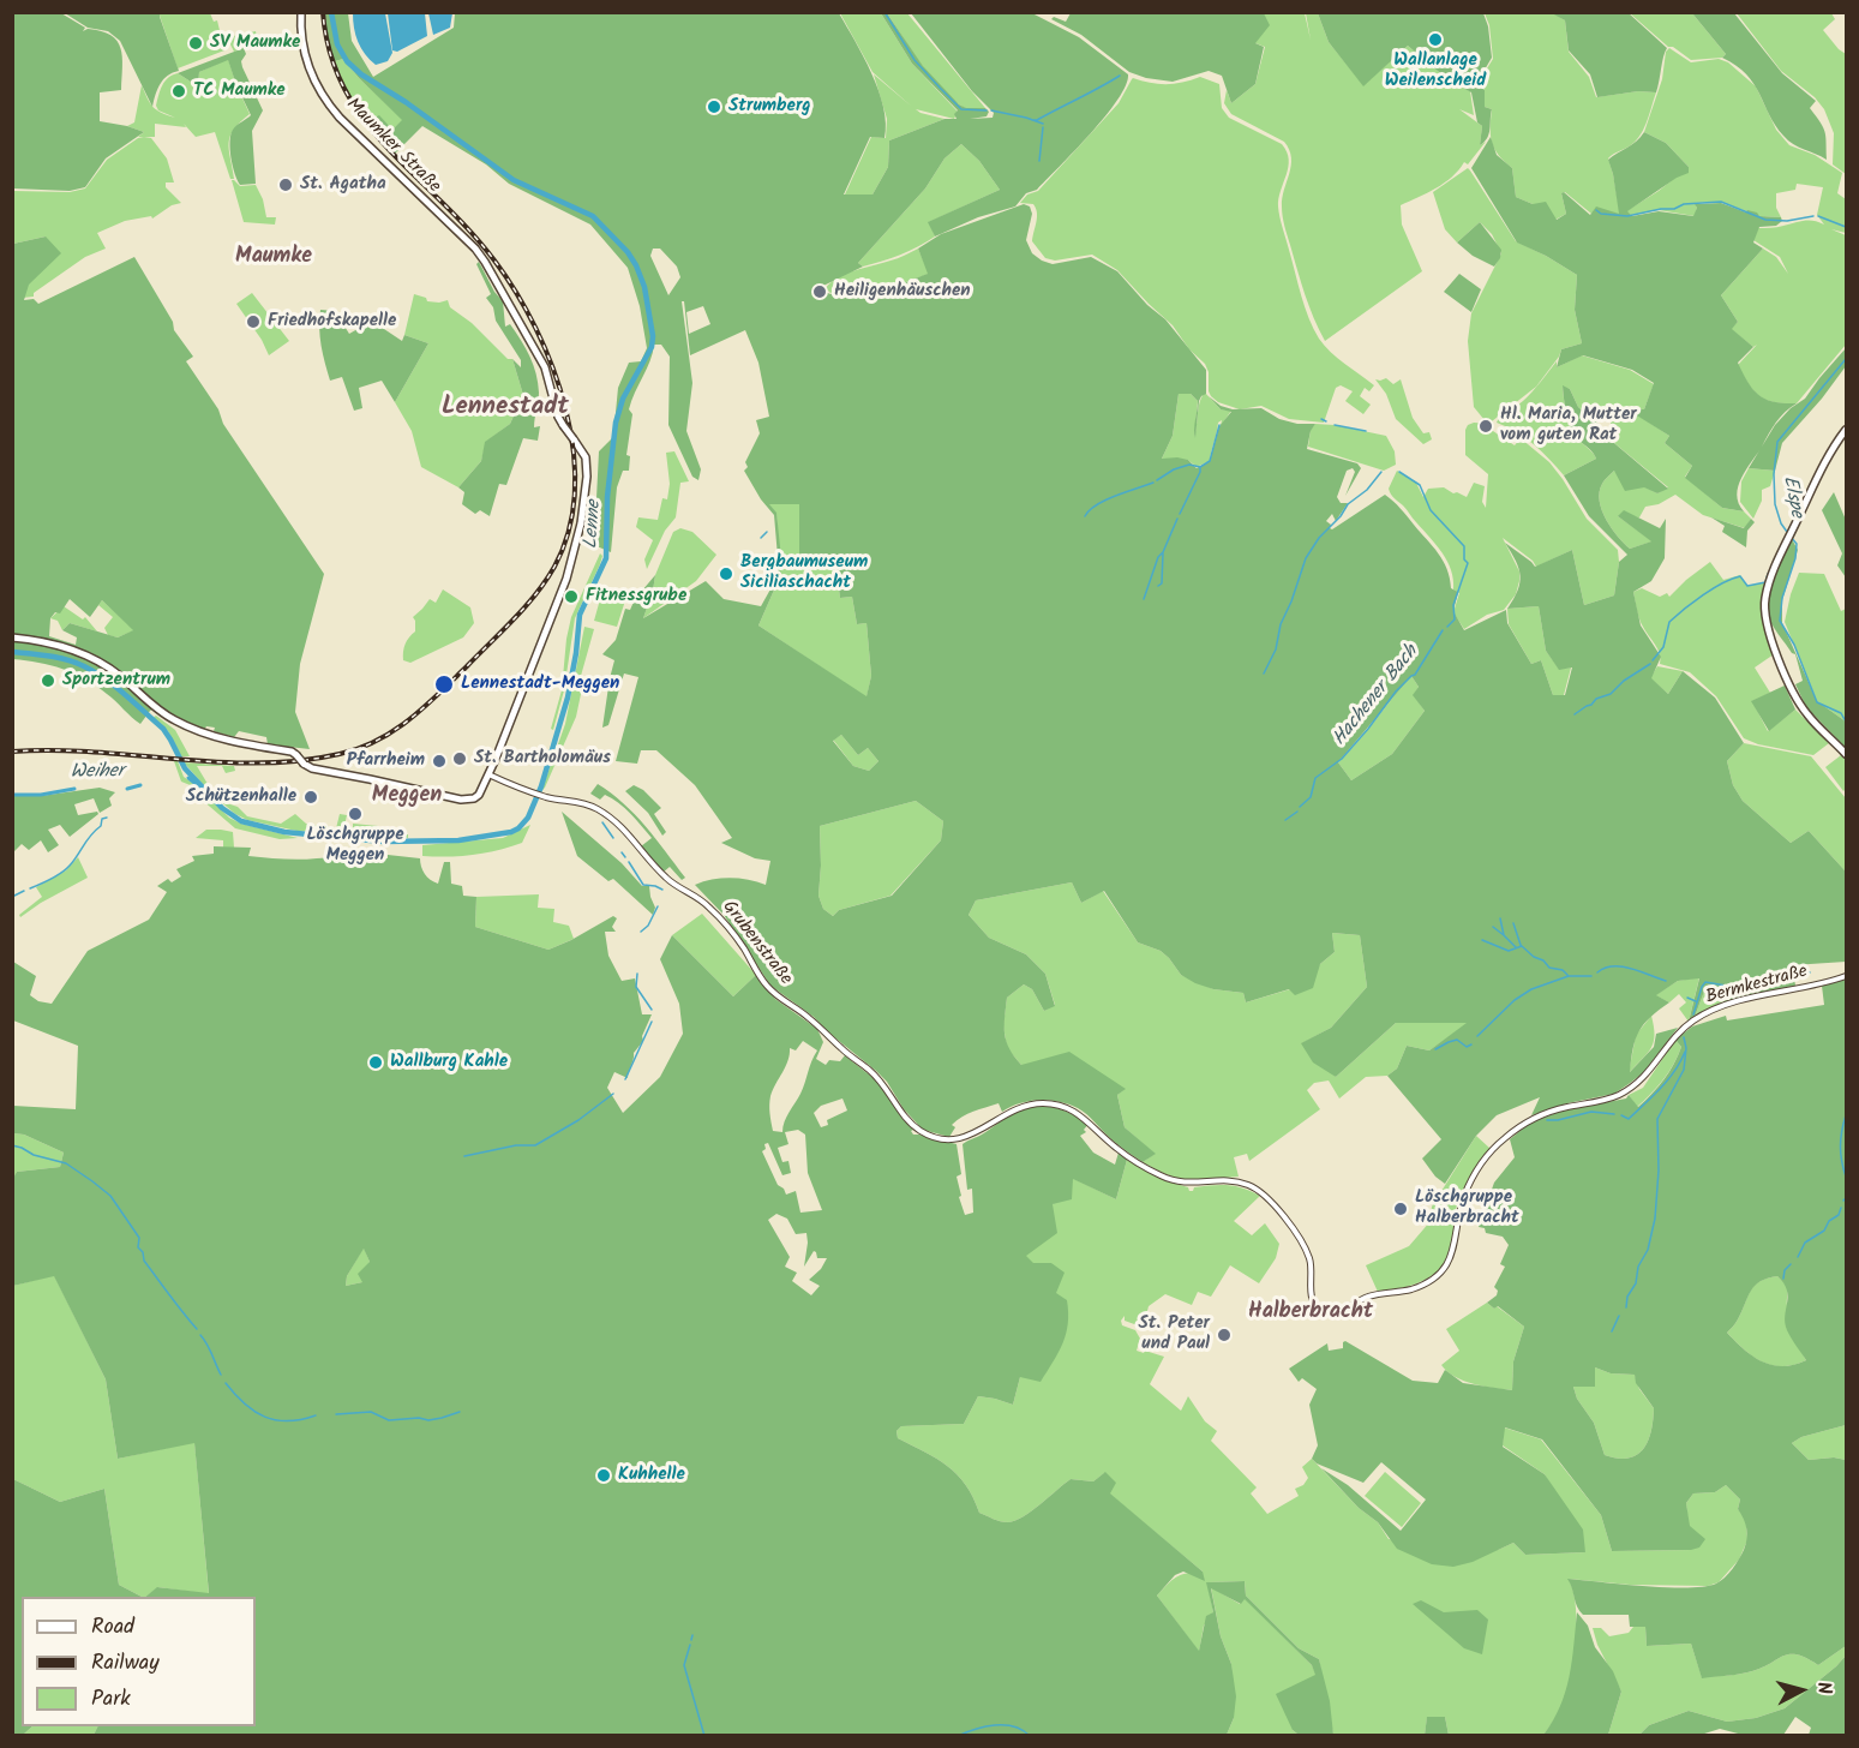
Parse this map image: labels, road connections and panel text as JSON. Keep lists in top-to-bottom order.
{
  "streets": {
    "main road": ["Maumker Straße", "Grubenstraße", "Bermkestraße"]
  },
  "crossings": [
    ["Maumker Straße", "Grubenstraße"],
    ["Grubenstraße", "Bermkestraße"]
  ],
  "districts": [
    "Maumke",
    "Lennestadt",
    "Meggen",
    "Halberbracht"
  ],
  "water": [
    "Elspe",
    "Lenne",
    "Hachener Bach",
    "Weiher"
  ],
  "places": [
    "Wallanlage Weilenscheid",
    "SV Maumke",
    "TC Maumke",
    "Strumberg",
    "St. Agatha",
    "Heiligenhäuschen",
    "Friedhofskapelle",
    "Hl. Maria, Mutter vom guten Rat",
    "Bergbaumuseum Siciliaschacht",
    "Fitnessgrube",
    "Sportzentrum",
    "Lennestadt-Meggen",
    "St. Bartholomäus",
    "Pfarrheim",
    "Schützenhalle",
    "Löschgruppe Meggen",
    "Wallburg Kahle",
    "Löschgruppe Halberbracht",
    "St. Peter und Paul",
    "Kuhhelle"
  ],
  "legend": ["Road", "Railway", "Park"],
  "north": "right"
}
